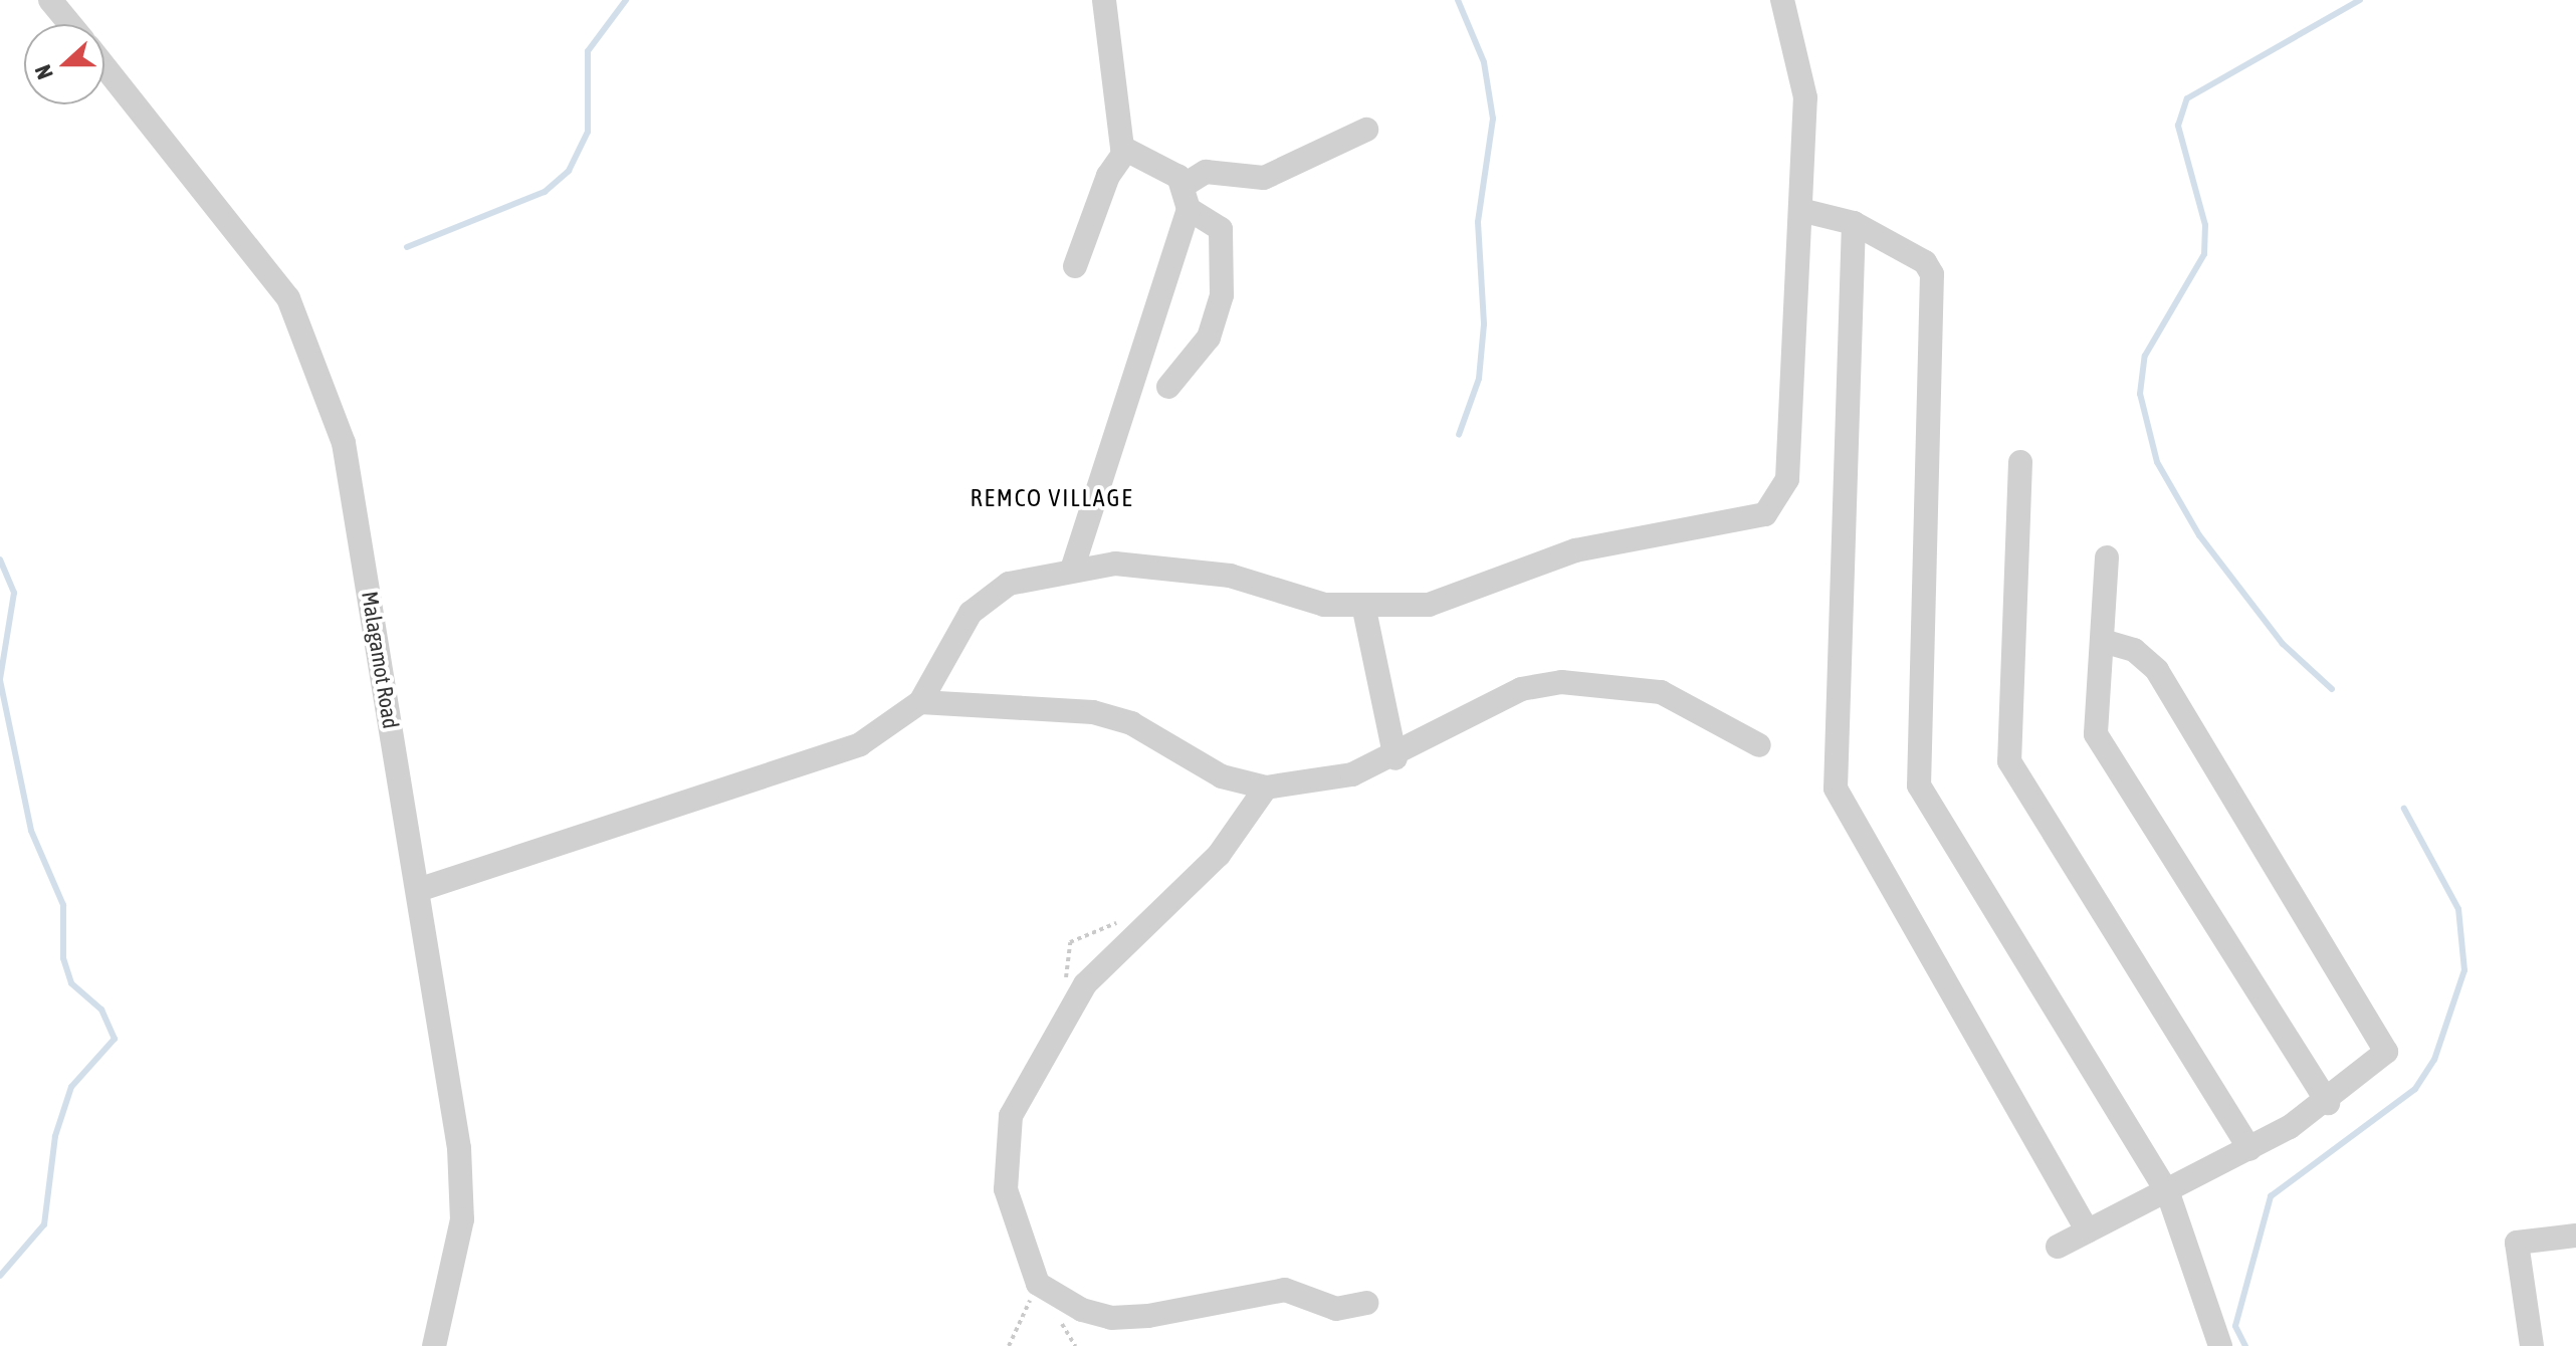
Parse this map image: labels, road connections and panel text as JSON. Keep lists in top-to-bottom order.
{
  "streets": {
    "street": ["Malagamot Road"]
  },
  "districts": ["REMCO VILLAGE"],
  "north": "left"
}
